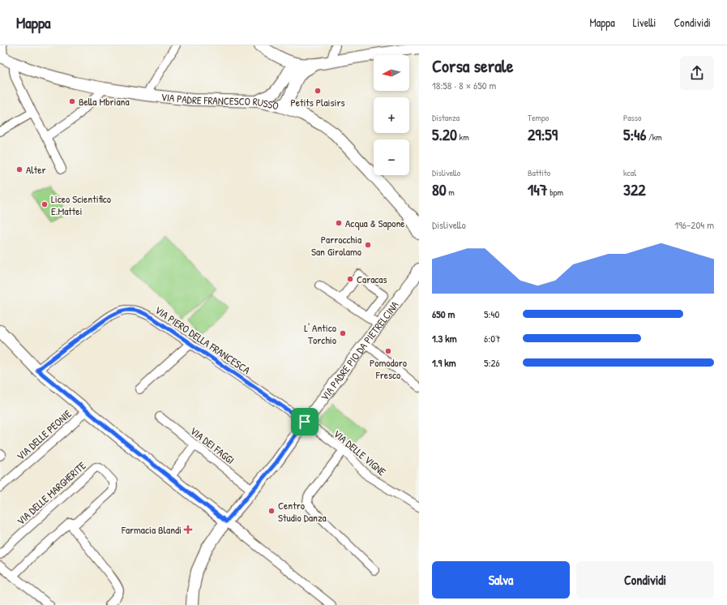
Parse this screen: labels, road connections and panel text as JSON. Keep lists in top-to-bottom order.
{
  "streets": {
    "street": [
      "VIA PADRE FRANCESCO RUSSO",
      "VIA PIERO DELLA FRANCESCA",
      "VIA PADRE PIO DA PIETRELCINA",
      "VIA DELLE PEONIE",
      "VIA DEI FAGGI",
      "VIA DELLE VIGNE",
      "VIA DELLE MARGHERITE"
    ]
  },
  "crossings": [
    ["VIA PIERO DELLA FRANCESCA", "VIA PADRE PIO DA PIETRELCINA"],
    ["VIA PIERO DELLA FRANCESCA", "VIA DELLE VIGNE"],
    ["VIA PADRE PIO DA PIETRELCINA", "VIA DEI FAGGI"],
    ["VIA PADRE PIO DA PIETRELCINA", "VIA DELLE VIGNE"]
  ],
  "places": {
    "other": [
      "Petits Plaisirs",
      "Bella Mbriana",
      "Alter",
      "Liceo Scientifico E.Mattei",
      "Acqua & Sapone",
      "Parrocchia San Girolamo",
      "Caracas",
      "L' Antico Torchio",
      "Pomodoro Fresco",
      "Centro Studio Danza"
    ],
    "health": ["Farmacia Blandi"]
  },
  "north": "left",
  "page": {
    "header": "Mappa",
    "nav": ["Mappa", "Livelli", "Condividi"],
    "heading": ["Corsa serale", "18:58 · 8 × 650 m"],
    "map_buttons": ["+", "−"],
    "stats": [
      ["Distanza", "5.20 km"],
      ["Tempo", "29:59"],
      ["Passo", "5:46 /km"],
      ["Dislivello", "80 m"],
      ["Battito", "147 bpm"],
      ["kcal", "322"]
    ],
    "chart": ["Dislivello", "196–204 m"],
    "list": [
      {
        "name": "650 m",
        "note": "5:40"
      },
      {
        "name": "1.3 km",
        "note": "6:07"
      },
      {
        "name": "1.9 km",
        "note": "5:26"
      }
    ],
    "buttons": ["Salva", "Condividi"]
  }
}
